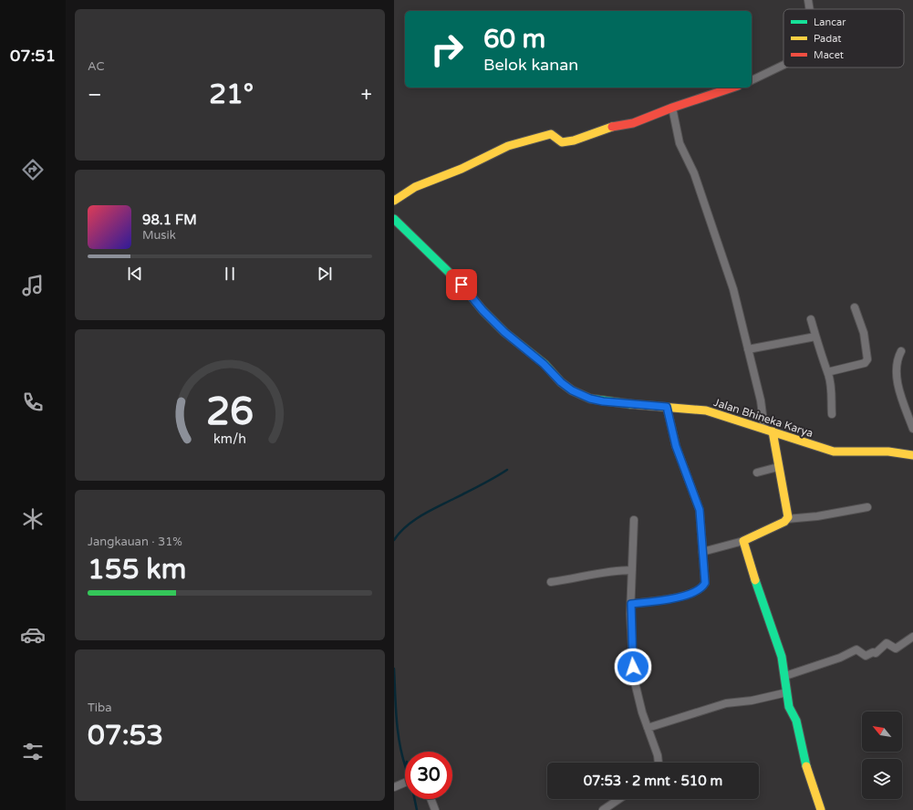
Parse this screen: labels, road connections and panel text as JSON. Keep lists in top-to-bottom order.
{
  "streets": {
    "street": ["Jalan Bhineka Karya"]
  },
  "legend": ["Lancar", "Padat", "Macet"],
  "north": "top left",
  "page": {
    "tabs": "07:51",
    "tile": [
      "AC",
      ["Jangkauan · 31%", "155 km"],
      ["Tiba", "07:53"]
    ],
    "turn": ["60 m", "Belok kanan"],
    "heat": ["−", "21°", "+"],
    "song": ["98.1 FM", "Musik"],
    "limit": "30",
    "trip": "07:53 · 2 mnt · 510 m",
    "gauge": ["26", "km/h"]
  }
}
